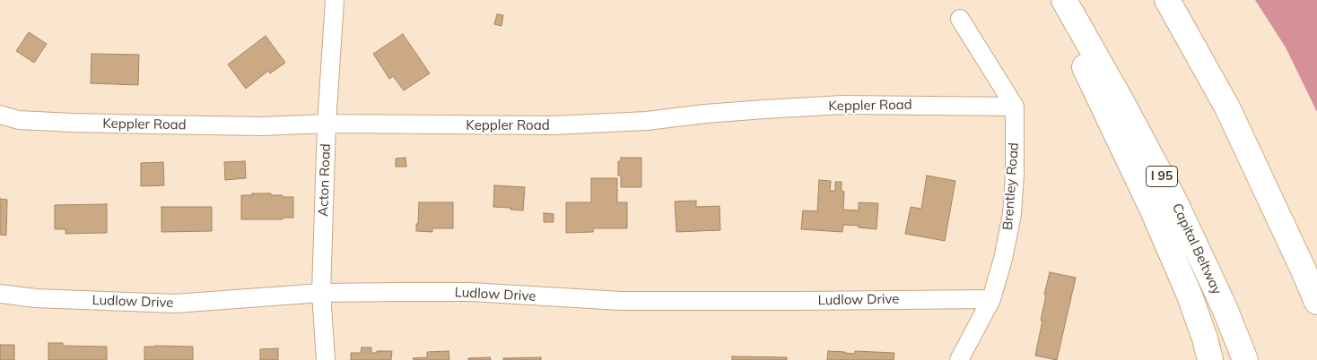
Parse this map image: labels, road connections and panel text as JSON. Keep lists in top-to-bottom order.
{
  "streets": {
    "highway": ["I 95", "Capital Beltway"],
    "street": [
      "Keppler Road",
      "Acton Road",
      "Brentley Road",
      "Ludlow Drive"
    ]
  },
  "crossings": [
    ["Keppler Road", "Acton Road"],
    ["Keppler Road", "Brentley Road"],
    ["Acton Road", "Ludlow Drive"],
    ["Brentley Road", "Ludlow Drive"]
  ]
}
